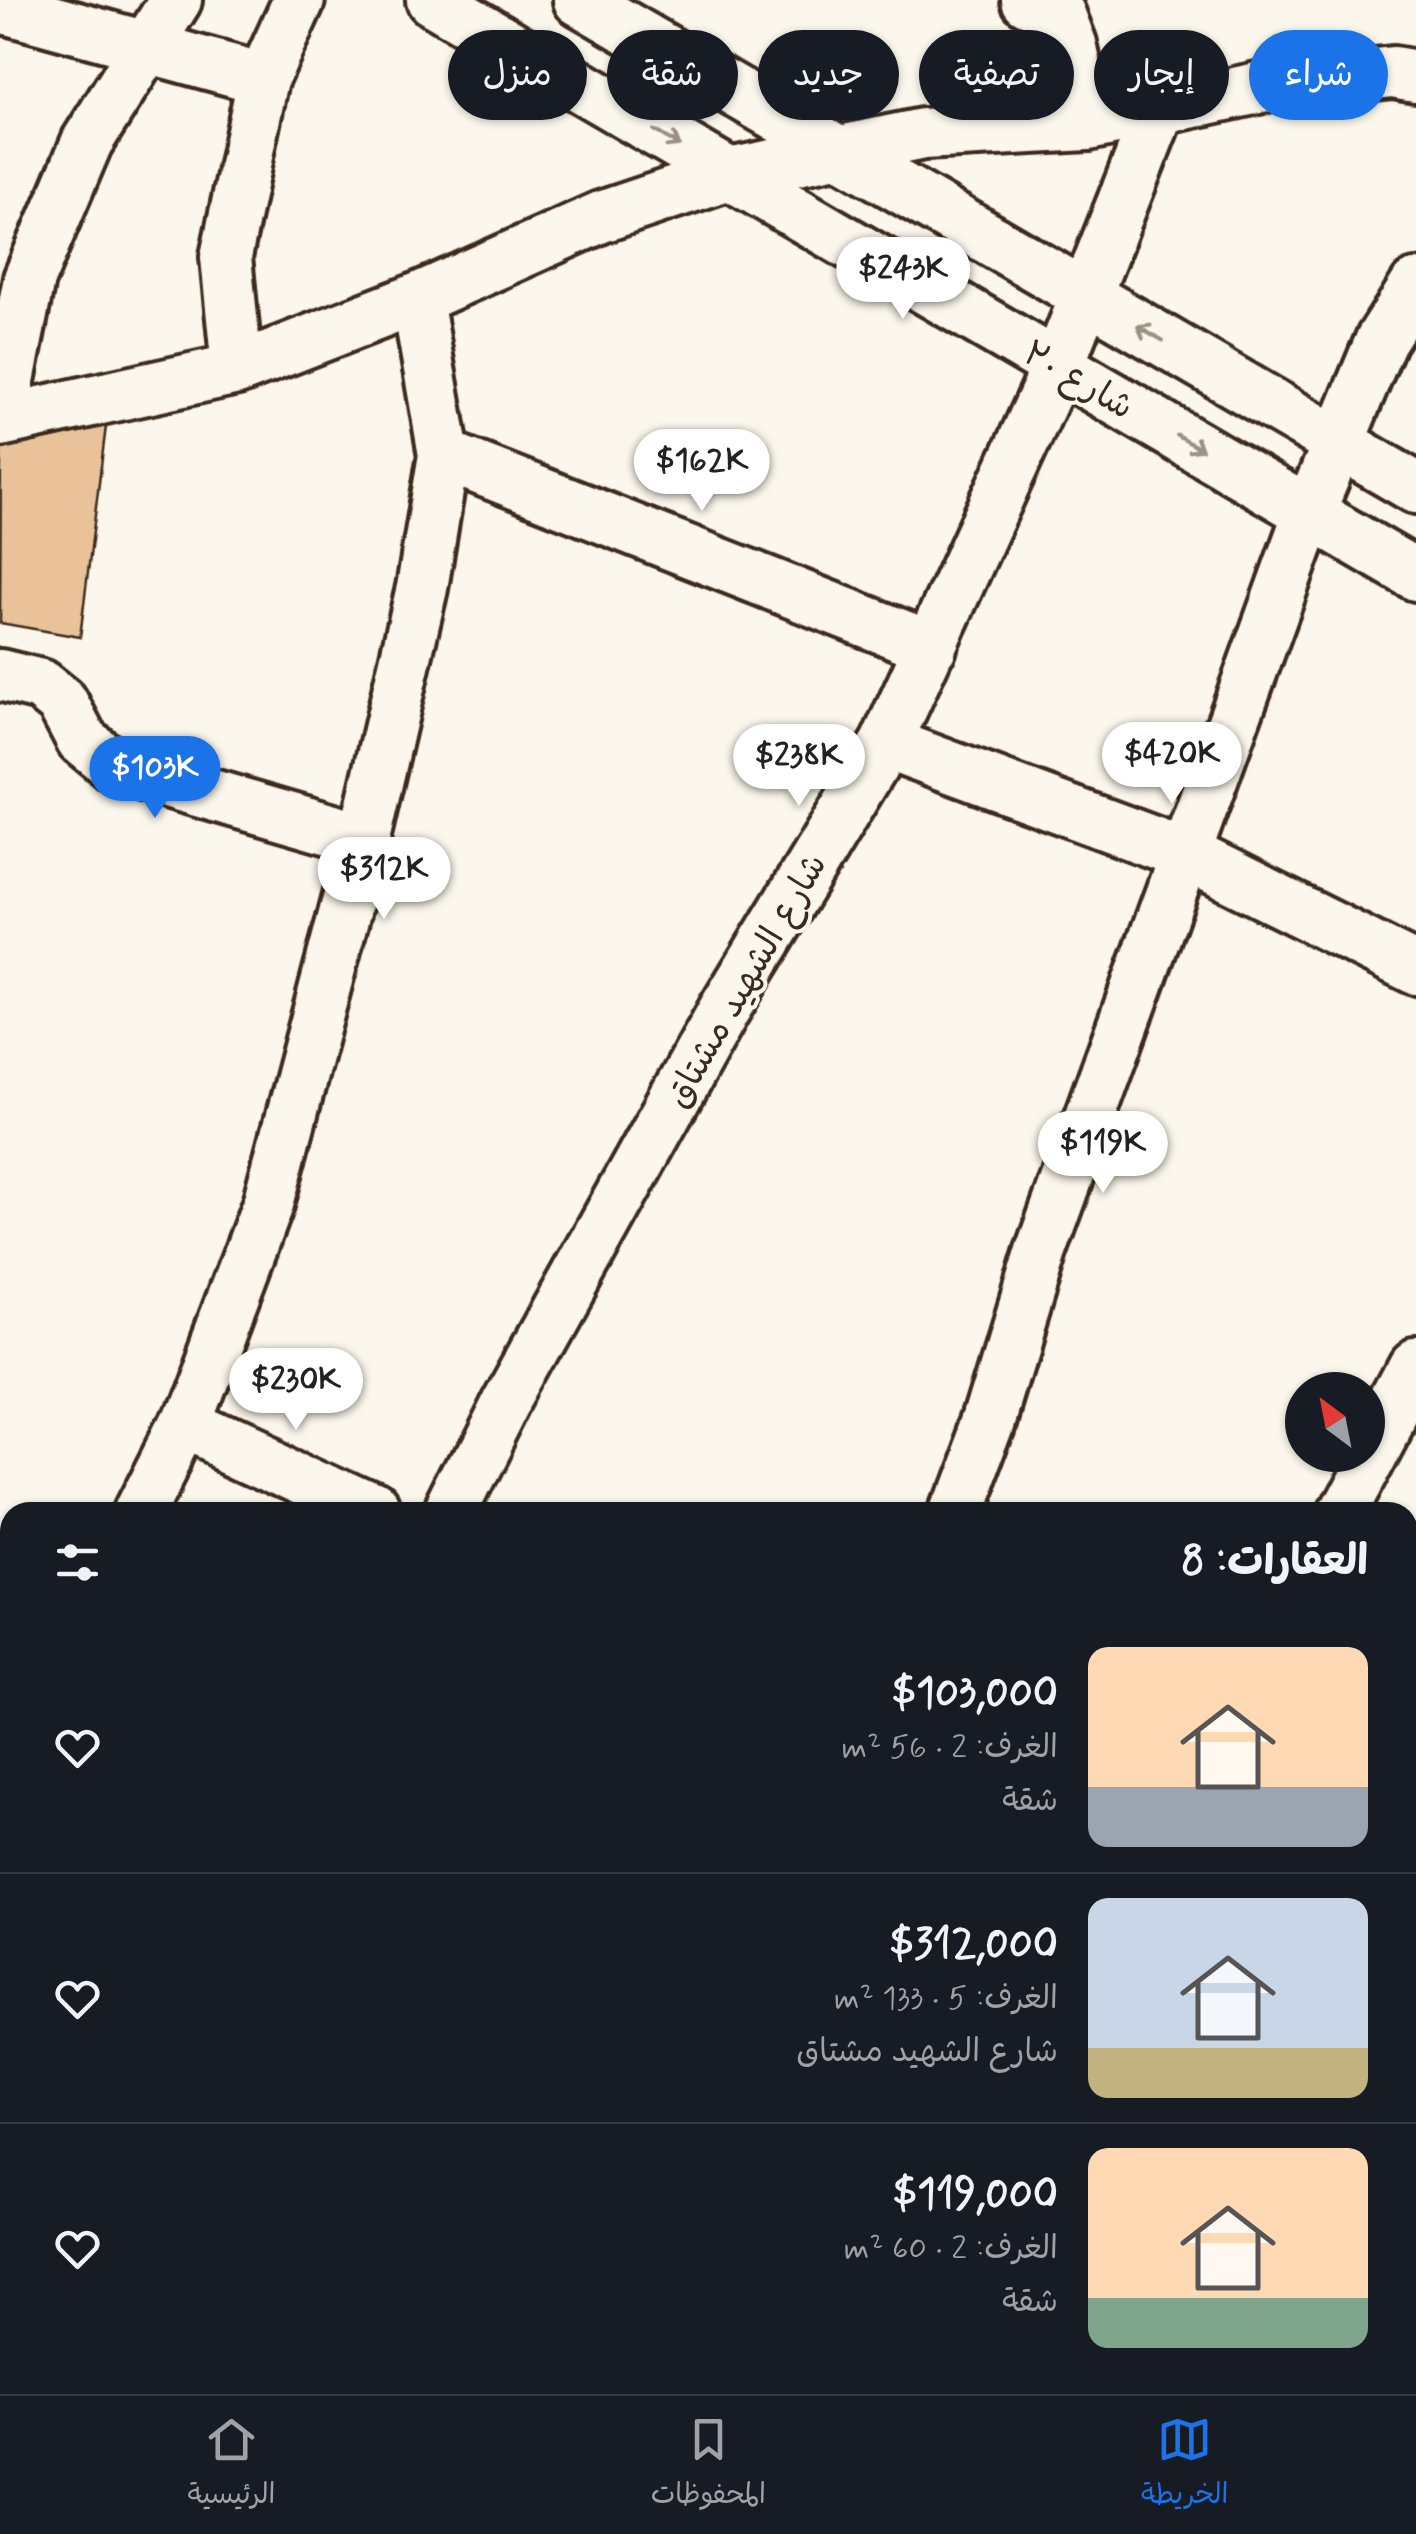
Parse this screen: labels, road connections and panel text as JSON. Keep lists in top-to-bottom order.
{
  "streets": {
    "street": ["شارع ٣٠", "شارع الشهيد مشتاق"]
  },
  "crossings": [
    ["شارع ٣٠", "شارع الشهيد مشتاق"]
  ],
  "north": "top left",
  "page": {
    "chip": [
      "شراء",
      "إيجار",
      "تصفية",
      "جديد",
      "شقة",
      "منزل"
    ],
    "price": [
      "$243K",
      "$162K",
      "$420K",
      "$238K",
      "$103K",
      "$312K",
      "$119K",
      "$230K"
    ],
    "heading": "العقارات: 8",
    "list": [
      {
        "name": "$103,000",
        "note": "الغرف: 2 · 56 m² · شقة"
      },
      {
        "name": "$312,000",
        "note": "الغرف: 5 · 133 m² · شارع الشهيد مشتاق"
      },
      {
        "name": "$119,000",
        "note": "الغرف: 2 · 60 m² · شقة"
      }
    ],
    "tabs": ["الخريطة", "المحفوظات", "الرئيسية"]
  }
}
